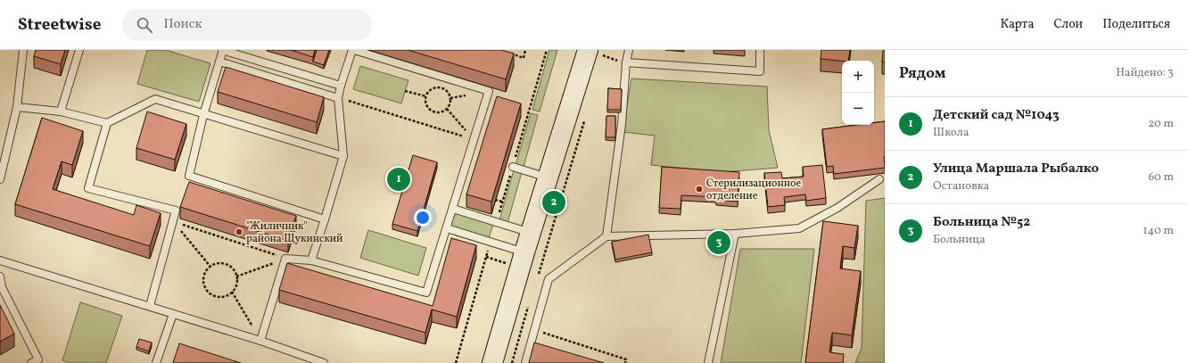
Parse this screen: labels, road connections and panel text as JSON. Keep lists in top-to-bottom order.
{
  "places": ["Стерилизационное отделение", "\"Жиличник\" района Щукинский"],
  "page": {
    "header": "Streetwise",
    "search": "Поиск",
    "nav": ["Карта", "Слои", "Поделиться"],
    "heading": ["Рядом", "Найдено: 3"],
    "map_buttons": ["+", "−"],
    "list": [
      {
        "mark": "1",
        "name": "Детский сад №1043",
        "note": "Школа",
        "value": "20 m"
      },
      {
        "mark": "2",
        "name": "Улица Маршала Рыбалко",
        "note": "Остановка",
        "value": "60 m"
      },
      {
        "mark": "3",
        "name": "Больница №52",
        "note": "Больница",
        "value": "140 m"
      }
    ],
    "pins": ["1", "2", "3"]
  }
}
